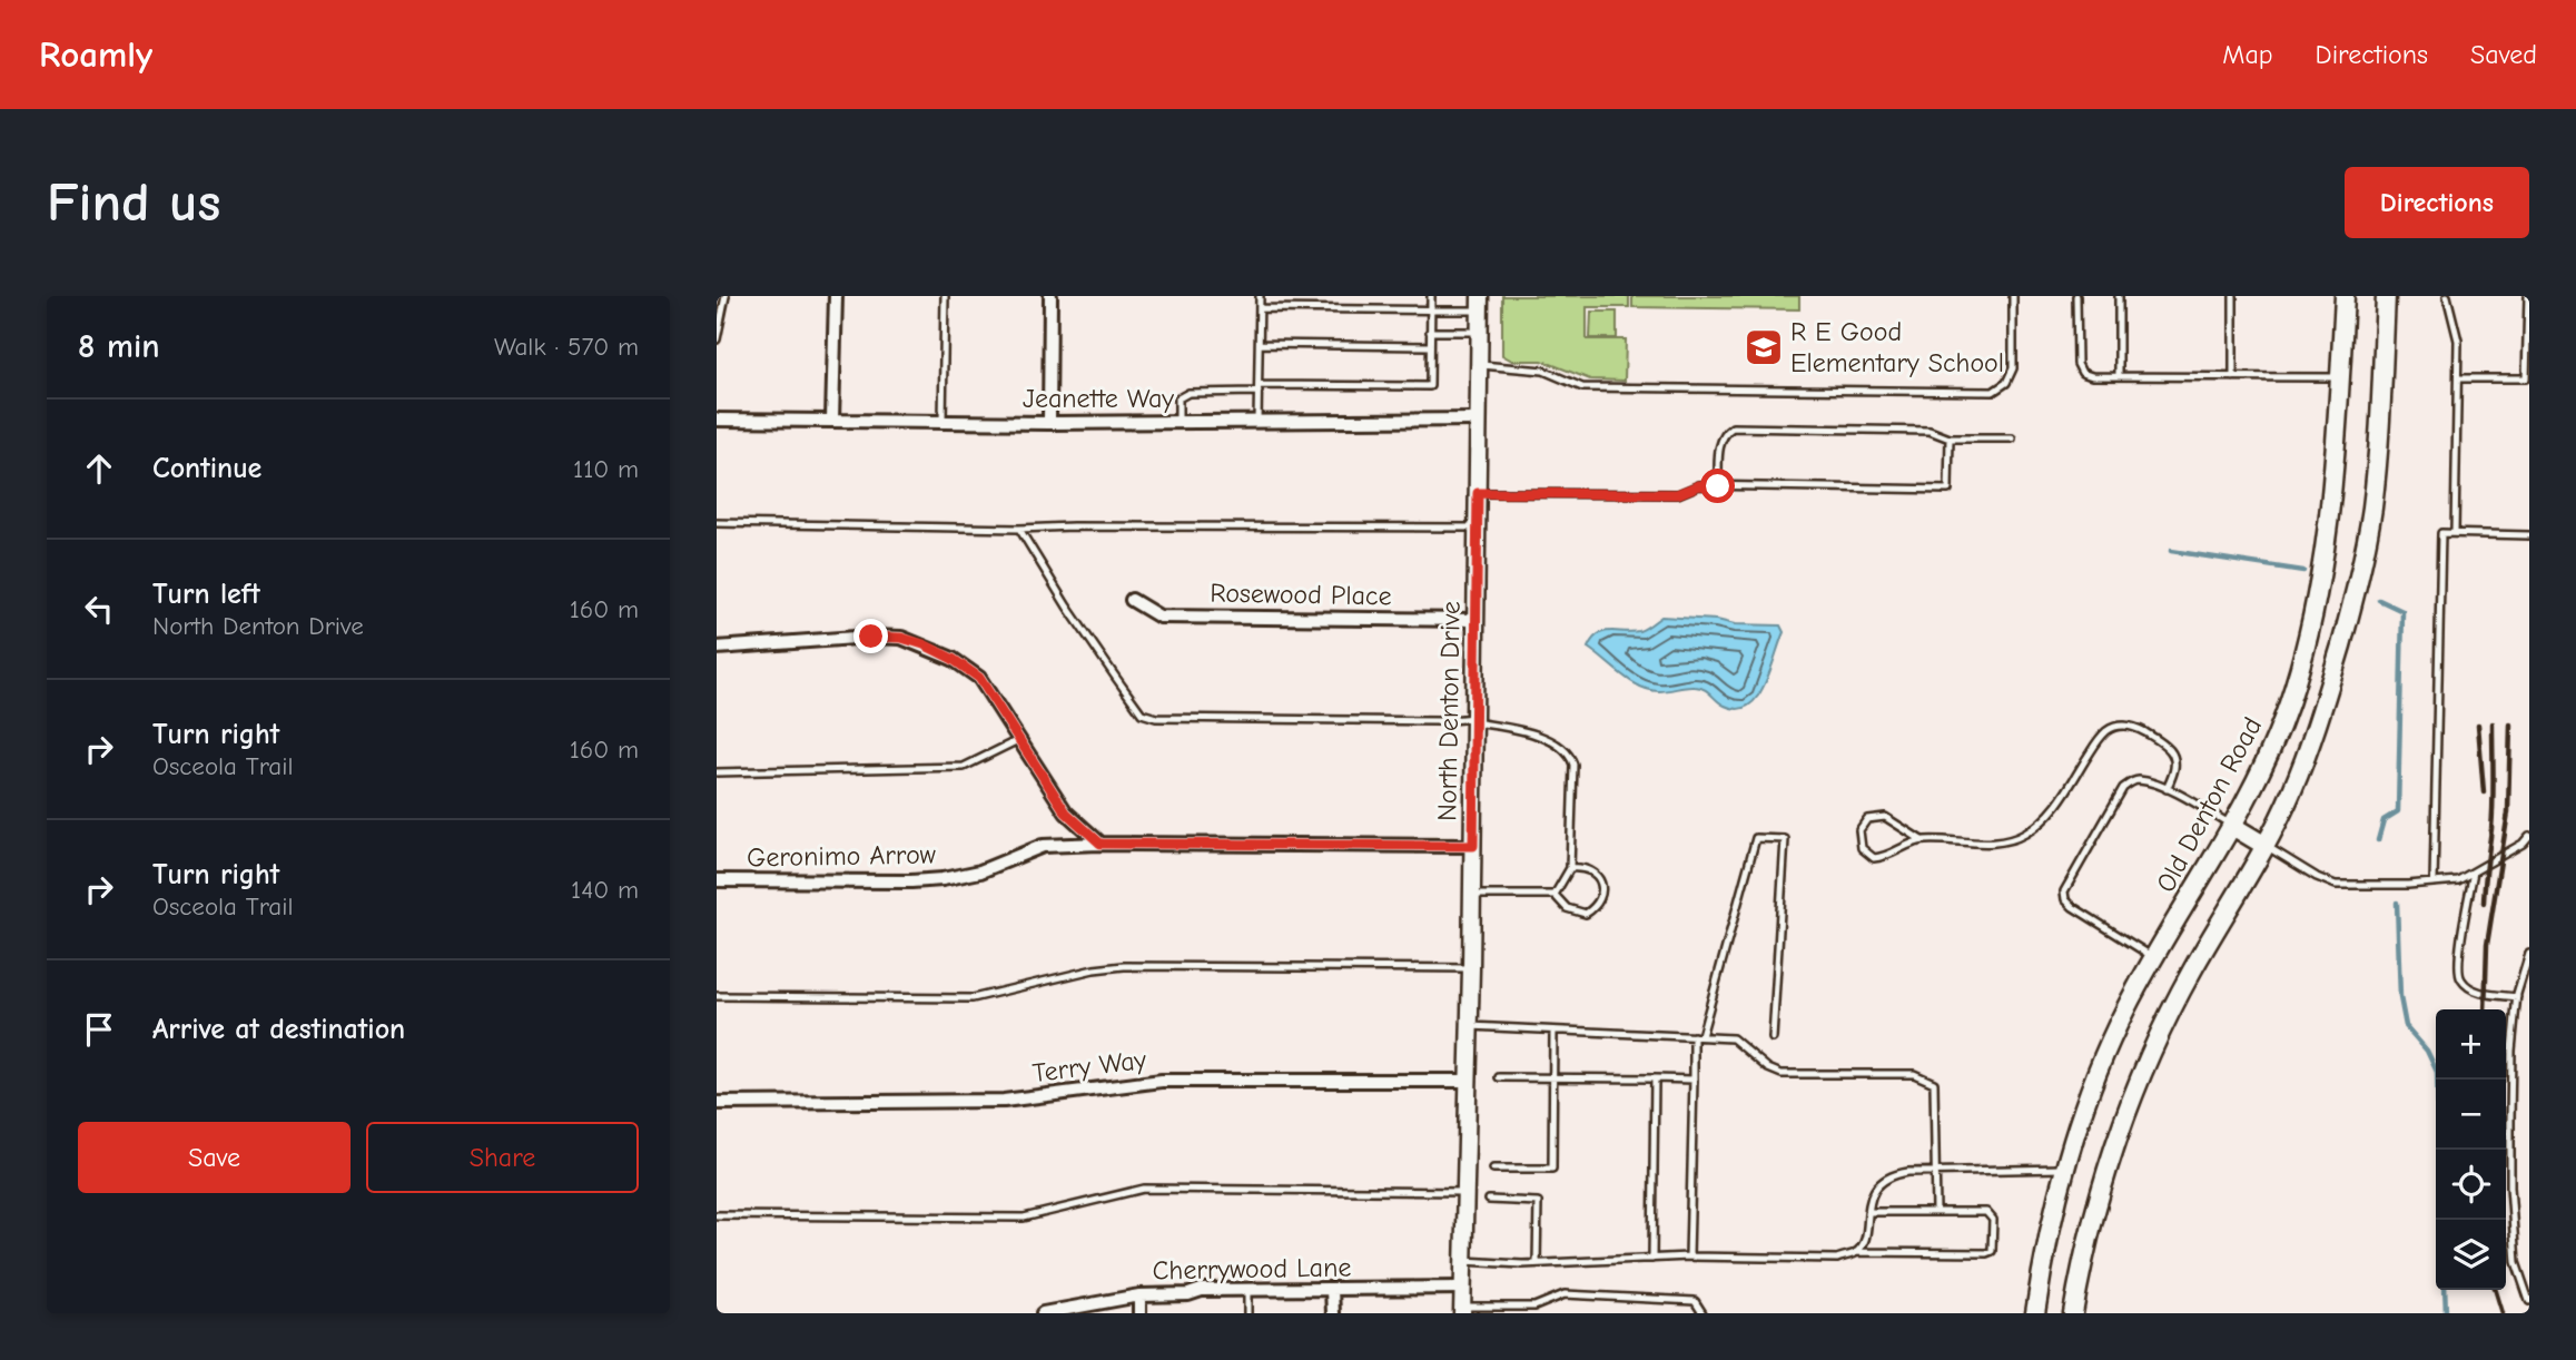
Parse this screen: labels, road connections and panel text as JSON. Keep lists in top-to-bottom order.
{
  "streets": {
    "main road": ["Old Denton Road"],
    "street": [
      "Jeanette Way",
      "Rosewood Place",
      "North Denton Drive",
      "Geronimo Arrow",
      "Terry Way",
      "Cherrywood Lane"
    ]
  },
  "crossings": [
    ["Jeanette Way", "North Denton Drive"],
    ["Rosewood Place", "North Denton Drive"],
    ["North Denton Drive", "Geronimo Arrow"],
    ["North Denton Drive", "Terry Way"],
    ["North Denton Drive", "Cherrywood Lane"]
  ],
  "places": {
    "school or university": ["R E Good Elementary School"]
  },
  "page": {
    "header": "Roamly",
    "nav": ["Map", "Directions", "Saved"],
    "buttons": [
      "Directions",
      ["Save", "Share"]
    ],
    "title": "Find us",
    "heading": ["8 min", "Walk · 570 m"],
    "list": [
      ["Continue", "110 m"],
      ["Turn left", "North Denton Drive", "160 m"],
      ["Turn right", "Osceola Trail", "160 m"],
      ["Turn right", "Osceola Trail", "140 m"],
      "Arrive at destination"
    ],
    "map_buttons": ["+", "−"]
  }
}
